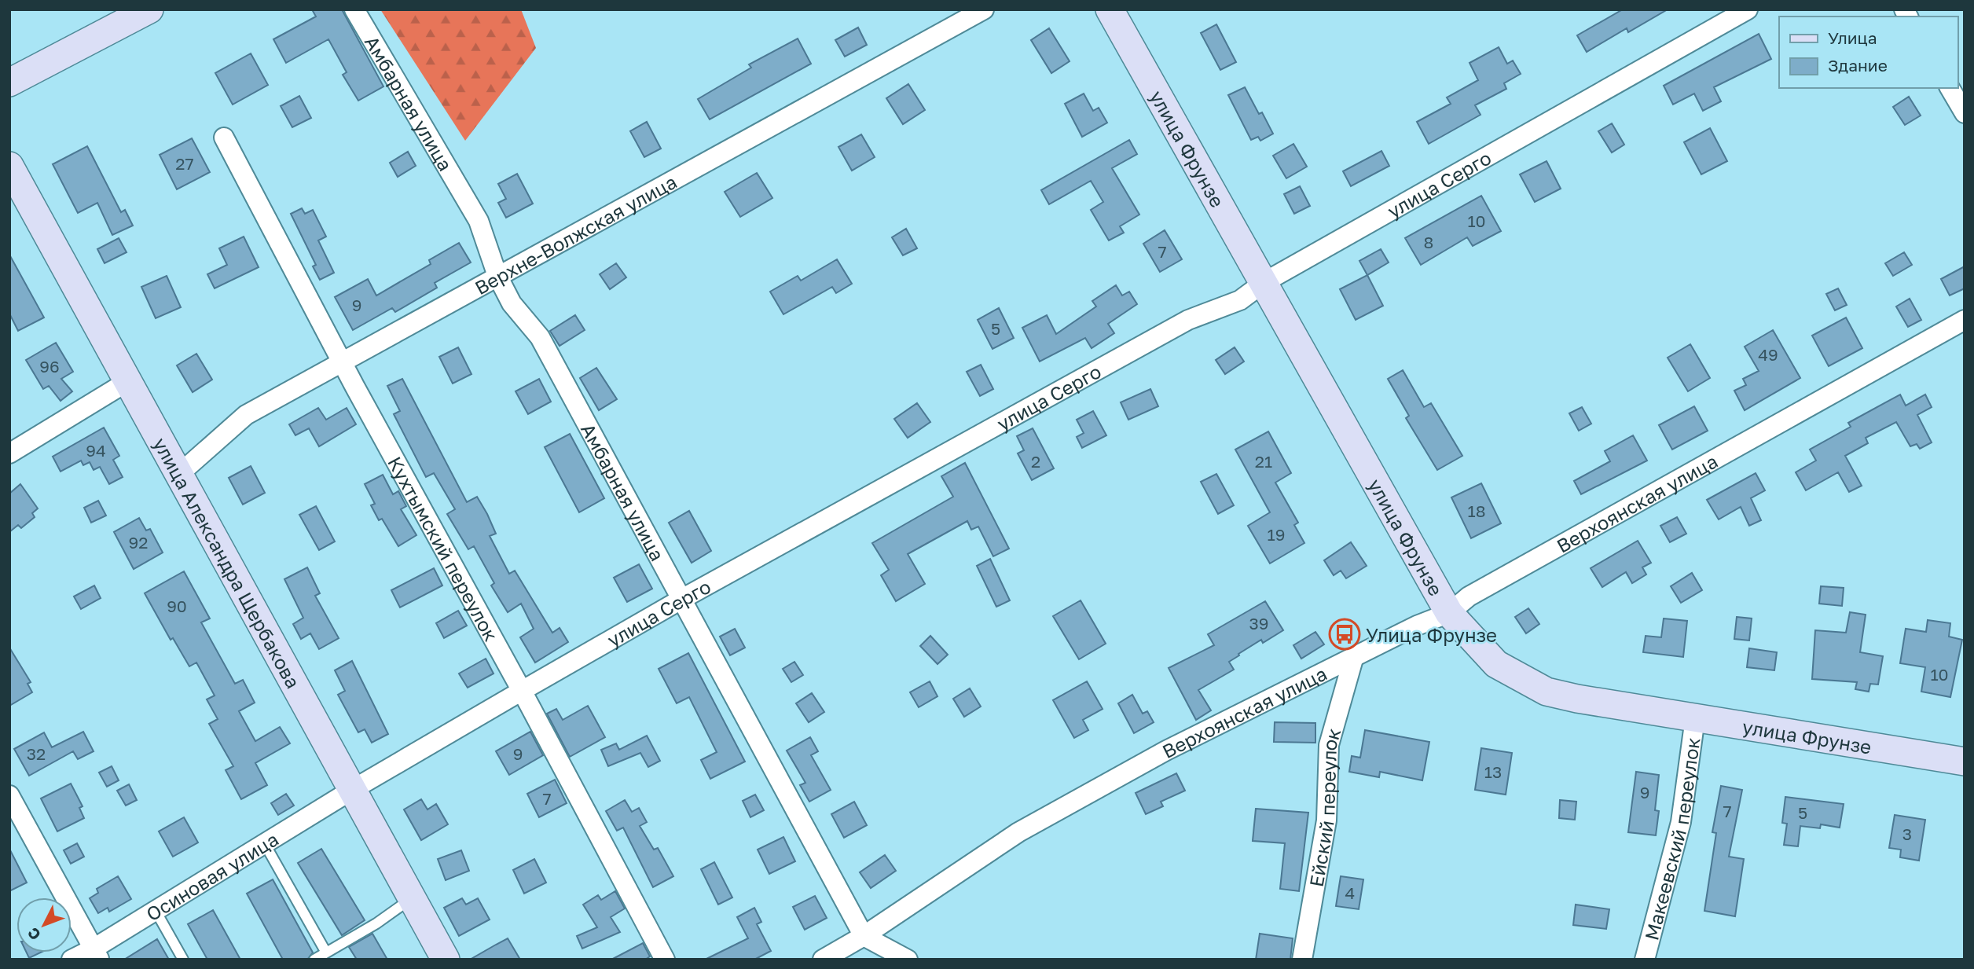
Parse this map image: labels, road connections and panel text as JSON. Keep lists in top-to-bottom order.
{
  "streets": {
    "street": [
      "Амбарная улица",
      "улица Фрунзе",
      "улица Серго",
      "Верхне-Волжская улица",
      "Верхоянская улица",
      "Кухтымский переулок",
      "улица Александра Щербакова",
      "Ейский переулок",
      "Макеевский переулок",
      "Осиновая улица"
    ]
  },
  "crossings": [
    ["Амбарная улица", "улица Серго"],
    ["Амбарная улица", "Верхне-Волжская улица"],
    ["Амбарная улица", "Верхоянская улица"],
    ["улица Фрунзе", "улица Серго"],
    ["улица Фрунзе", "Верхоянская улица"],
    ["улица Фрунзе", "Макеевский переулок"],
    ["улица Серго", "Кухтымский переулок"],
    ["улица Серго", "улица Александра Щербакова"],
    ["улица Серго", "Осиновая улица"],
    ["Верхне-Волжская улица", "Кухтымский переулок"],
    ["Верхне-Волжская улица", "улица Александра Щербакова"],
    ["Верхоянская улица", "Ейский переулок"],
    ["улица Александра Щербакова", "Осиновая улица"]
  ],
  "places": {
    "bus stop": ["Улица Фрунзе"]
  },
  "house_numbers": [
    "27",
    "10",
    "8",
    "7",
    "9",
    "5",
    "49",
    "96",
    "94",
    "2",
    "21",
    "18",
    "19",
    "92",
    "90",
    "39",
    "10",
    "32",
    "9",
    "13",
    "9",
    "7",
    "7",
    "5",
    "3",
    "4"
  ],
  "legend": ["Улица", "Здание"],
  "north": "bottom left"
}
